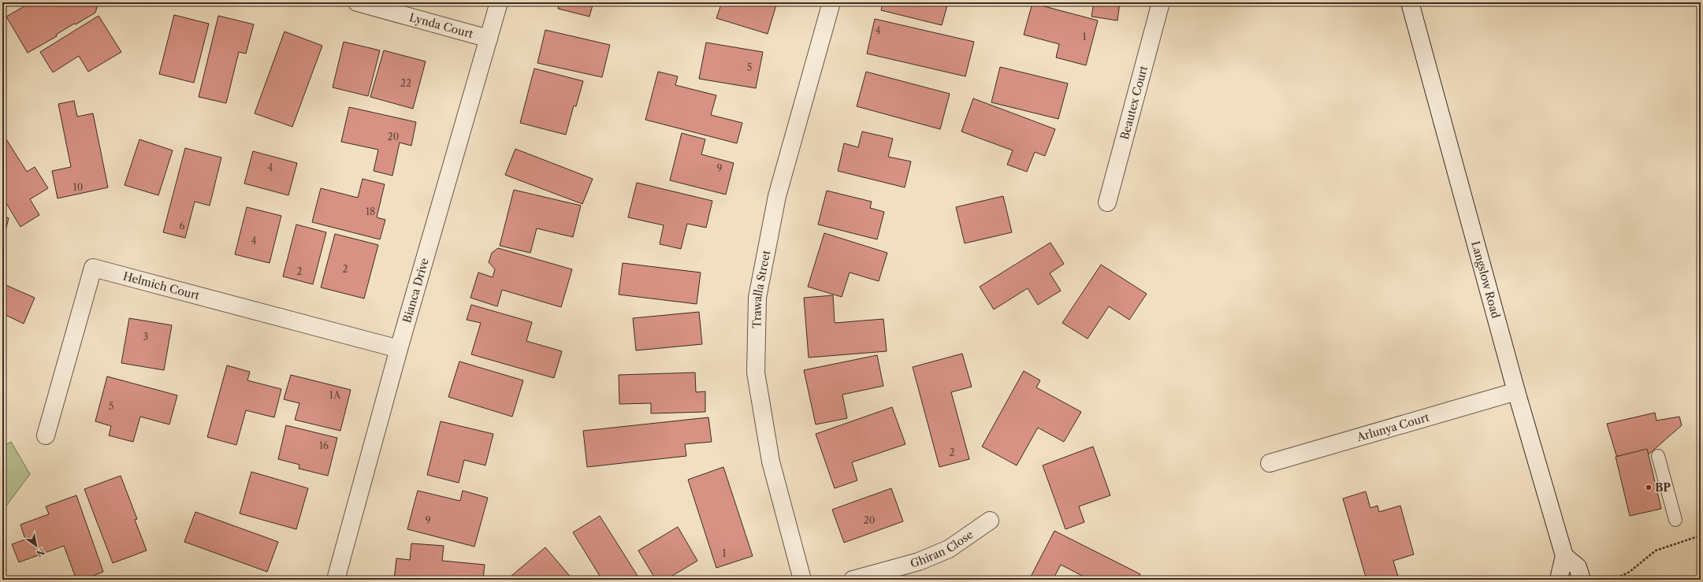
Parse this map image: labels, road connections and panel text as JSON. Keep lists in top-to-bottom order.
{
  "streets": {
    "street": [
      "Lynda Court",
      "Beautex Court",
      "Langslow Road",
      "Helmich Court",
      "Trawalla Street",
      "Bianca Drive",
      "Arlunya Court",
      "Ghiran Close"
    ]
  },
  "crossings": [
    ["Lynda Court", "Bianca Drive"],
    ["Langslow Road", "Arlunya Court"],
    ["Helmich Court", "Bianca Drive"]
  ],
  "places": ["BP"],
  "house_numbers": [
    "4",
    "1",
    "5",
    "22",
    "20",
    "4",
    "9",
    "10",
    "18",
    "6",
    "4",
    "2",
    "2",
    "3",
    "1A",
    "5",
    "16",
    "2",
    "9",
    "20",
    "1"
  ],
  "north": "bottom right"
}
